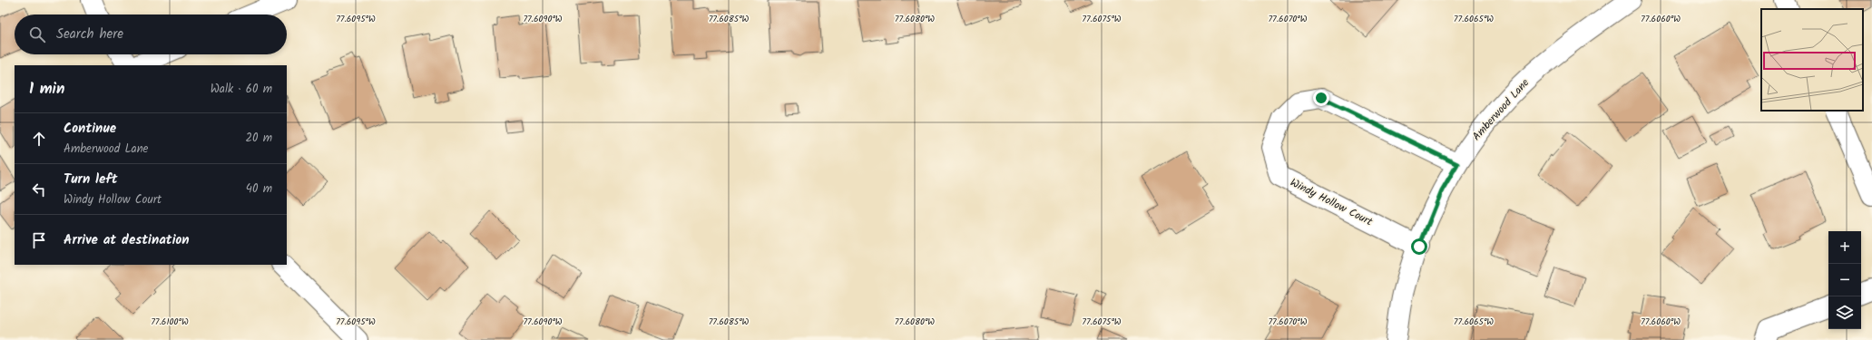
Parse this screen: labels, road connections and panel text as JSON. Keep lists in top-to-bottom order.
{
  "streets": {
    "street": ["Amberwood Lane", "Windy Hollow Court"]
  },
  "crossings": [
    ["Amberwood Lane", "Windy Hollow Court"]
  ],
  "page": {
    "search": "Search here",
    "heading": ["1 min", "Walk · 60 m"],
    "list": [
      ["Continue", "Amberwood Lane", "20 m"],
      ["Turn left", "Windy Hollow Court", "40 m"],
      "Arrive at destination"
    ],
    "map_buttons": ["+", "−"]
  },
  "coordinates": [
    "77.6095°W",
    "77.6090°W",
    "77.6085°W",
    "77.6080°W",
    "77.6075°W",
    "77.6070°W",
    "77.6065°W",
    "77.6060°W",
    "77.6100°W"
  ]
}
